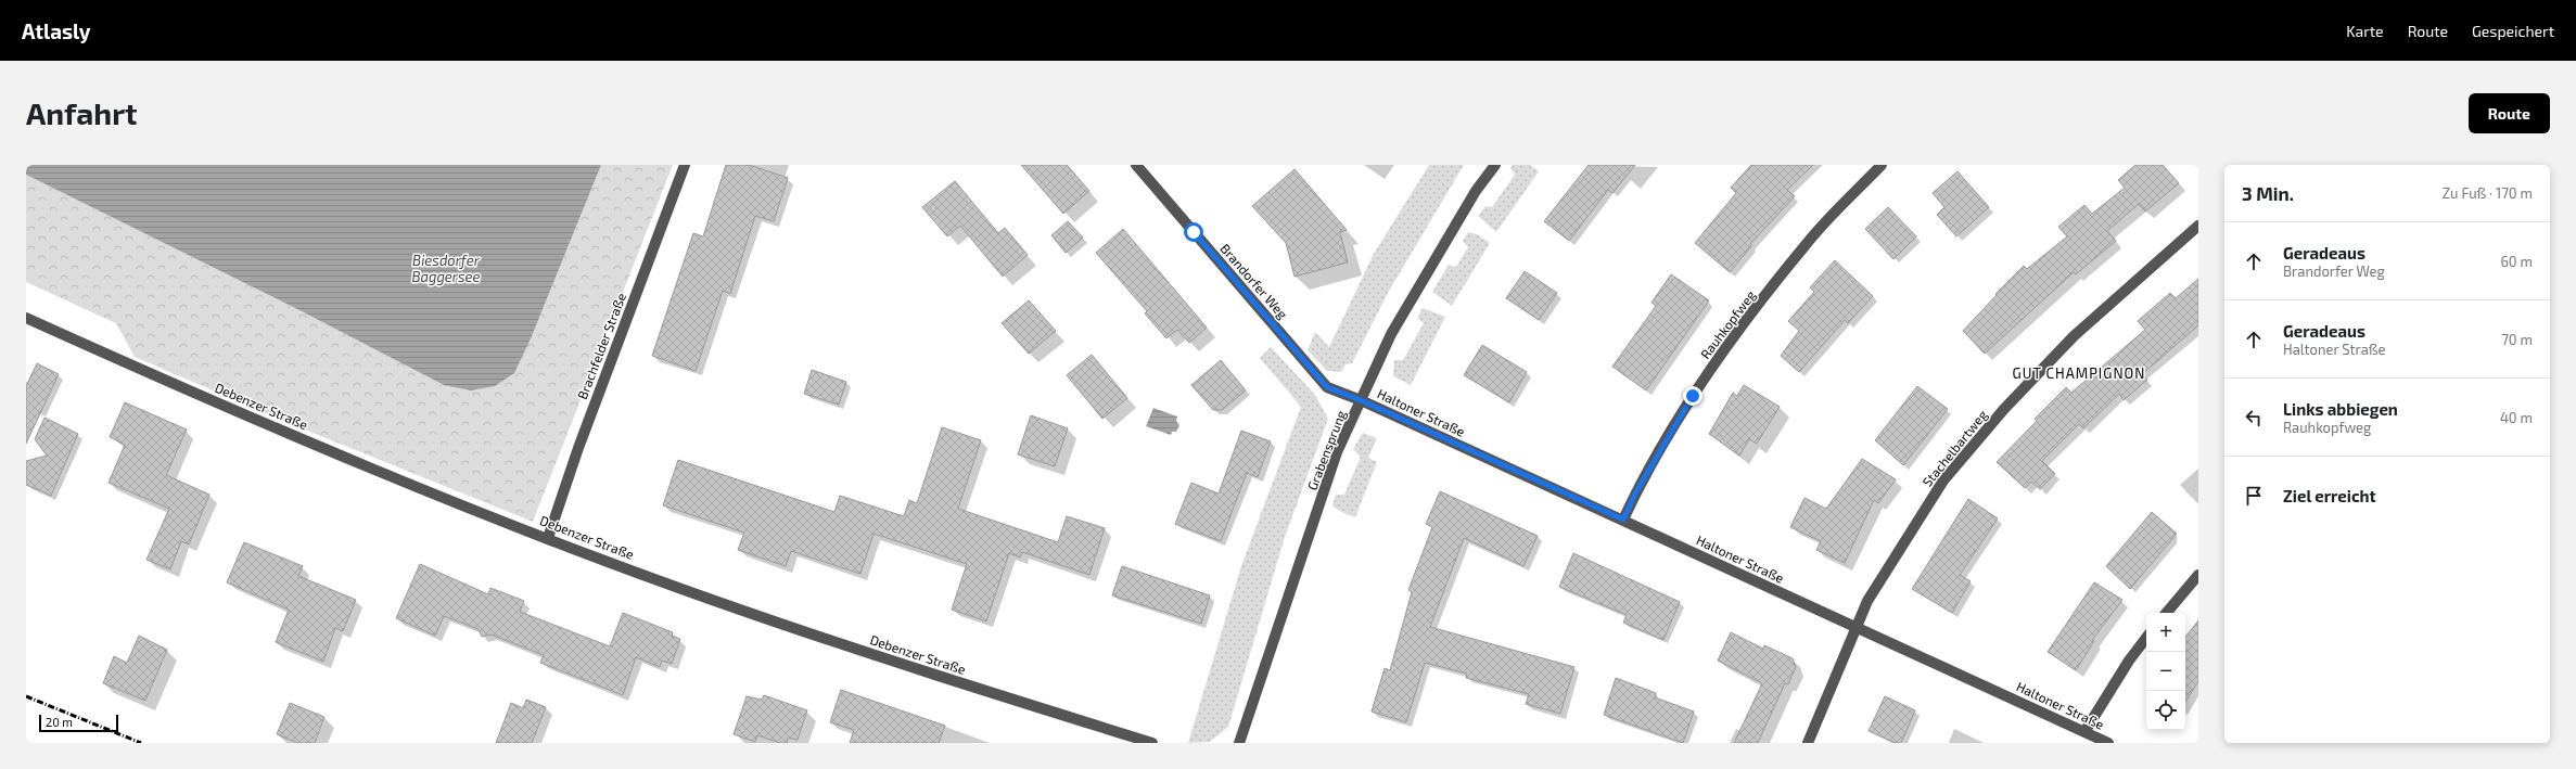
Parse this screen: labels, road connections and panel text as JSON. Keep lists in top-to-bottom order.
{
  "streets": {
    "street": [
      "Brandorfer Weg",
      "Rauhkopfweg",
      "Brachfelder Straße",
      "Debenzer Straße",
      "Haltoner Straße",
      "Stachelbartweg",
      "Grabensprung"
    ]
  },
  "crossings": [
    ["Brandorfer Weg", "Haltoner Straße"],
    ["Brandorfer Weg", "Grabensprung"],
    ["Rauhkopfweg", "Haltoner Straße"],
    ["Brachfelder Straße", "Debenzer Straße"],
    ["Haltoner Straße", "Stachelbartweg"],
    ["Haltoner Straße", "Grabensprung"]
  ],
  "districts": ["GUT CHAMPIGNON"],
  "water": ["Biesdorfer Baggersee"],
  "scale_bar": "20 m",
  "page": {
    "header": "Atlasly",
    "nav": ["Karte", "Route", "Gespeichert"],
    "buttons": "Route",
    "title": "Anfahrt",
    "heading": ["3 Min.", "Zu Fuß · 170 m"],
    "list": [
      ["Geradeaus", "Brandorfer Weg", "60 m"],
      ["Geradeaus", "Haltoner Straße", "70 m"],
      ["Links abbiegen", "Rauhkopfweg", "40 m"],
      "Ziel erreicht"
    ],
    "map_buttons": ["+", "−"],
    "scale": "20 m"
  }
}
